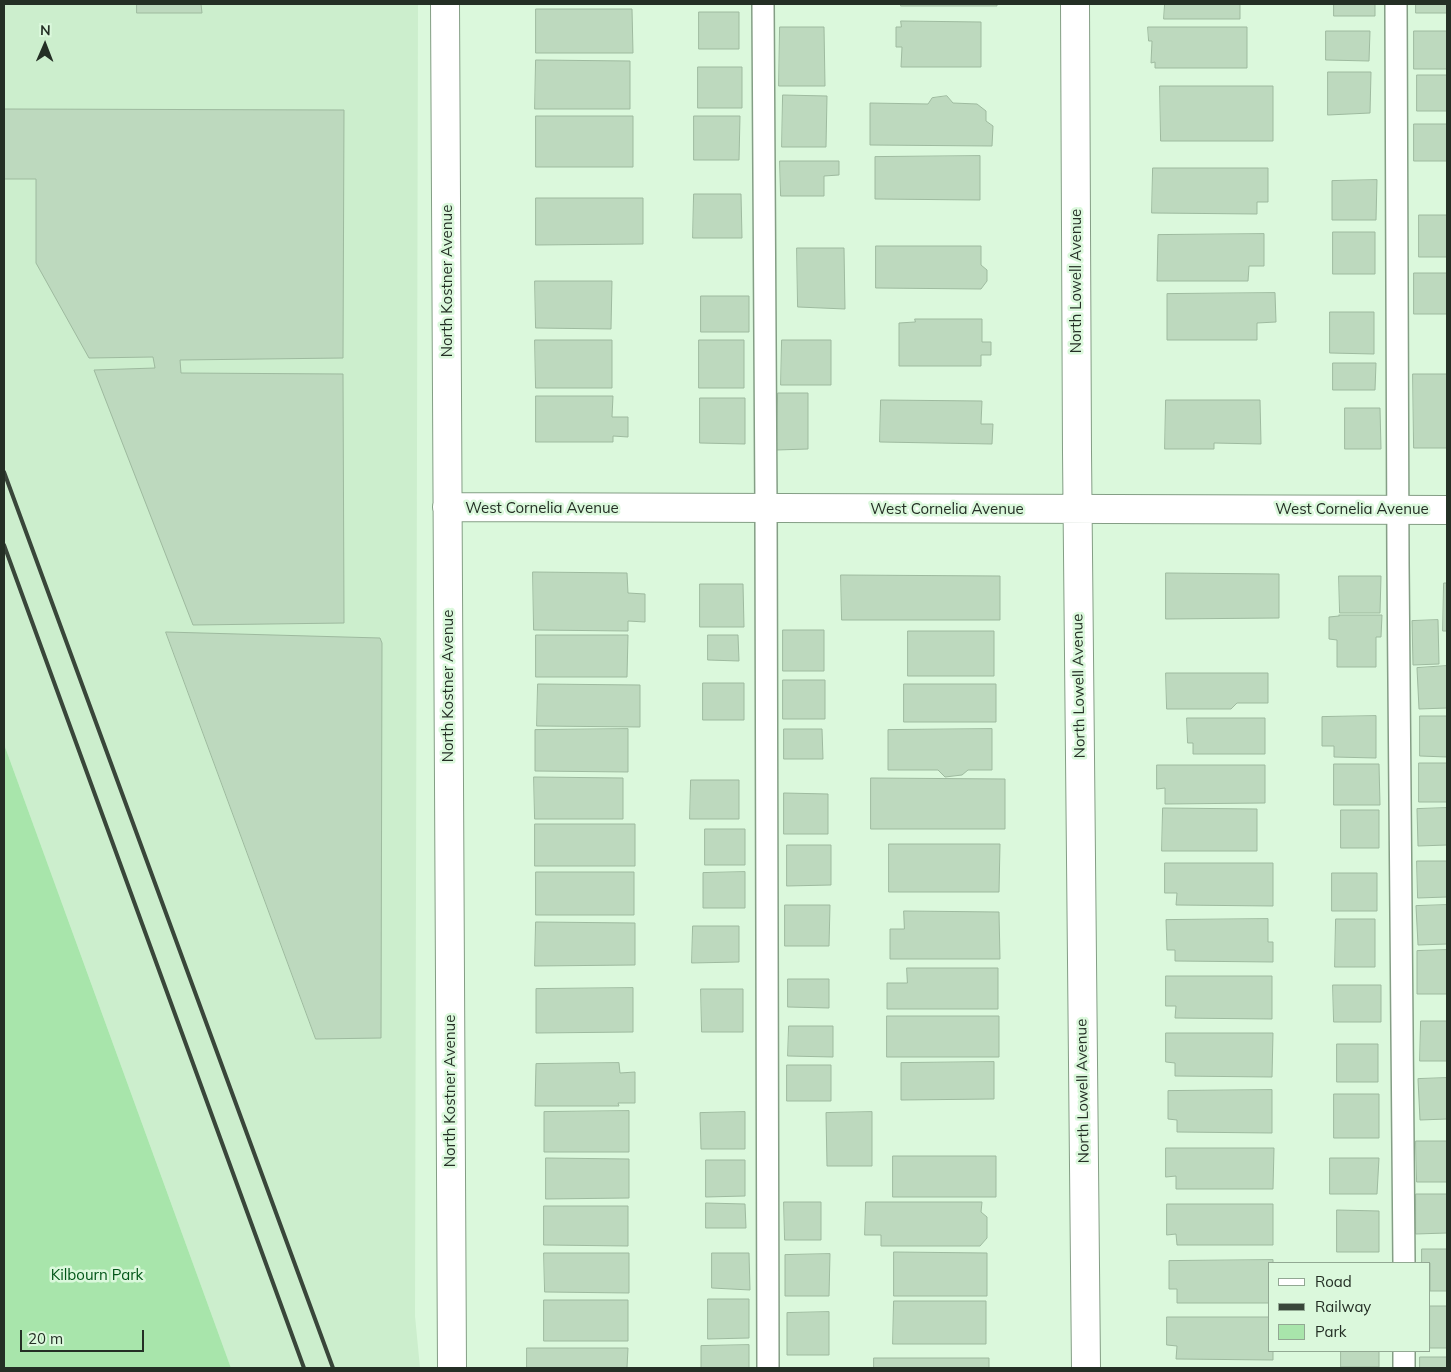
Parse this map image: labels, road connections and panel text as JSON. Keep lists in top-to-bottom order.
{
  "streets": {
    "street": ["North Kostner Avenue", "North Lowell Avenue", "West Cornelia Avenue"]
  },
  "crossings": [
    ["North Kostner Avenue", "West Cornelia Avenue"],
    ["North Lowell Avenue", "West Cornelia Avenue"]
  ],
  "parks": ["Kilbourn Park"],
  "legend": ["Road", "Railway", "Park"],
  "scale_bar": "20 m",
  "north": "top"
}
